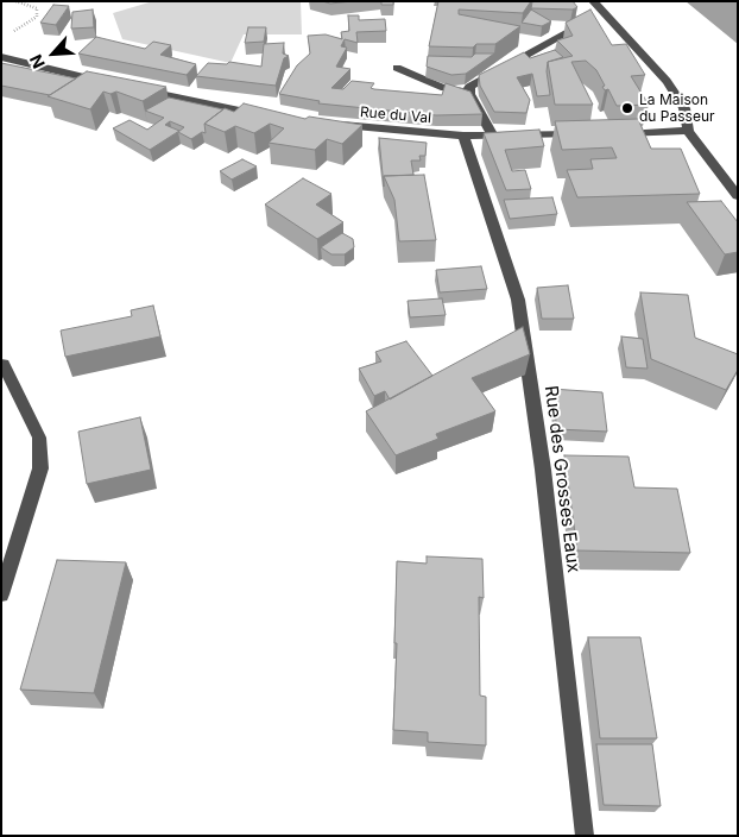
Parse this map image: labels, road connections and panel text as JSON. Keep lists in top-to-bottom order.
{
  "streets": {
    "street": ["Rue du Val", "Rue des Grosses Eaux"]
  },
  "crossings": [
    ["Rue du Val", "Rue des Grosses Eaux"]
  ],
  "places": ["La Maison du Passeur"],
  "north": "bottom left"
}
